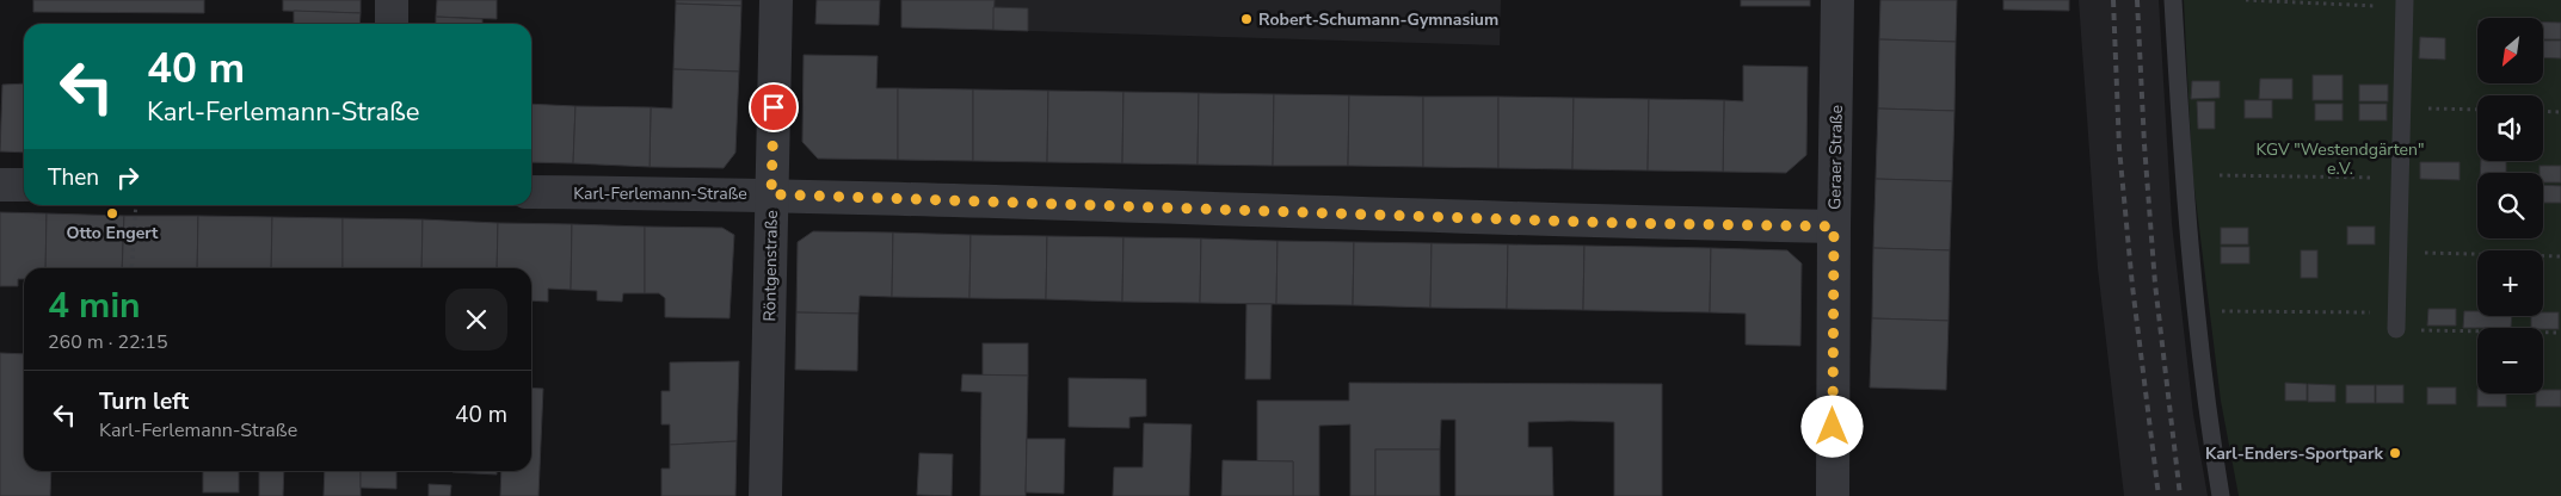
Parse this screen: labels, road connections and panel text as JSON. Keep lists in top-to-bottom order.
{
  "streets": {
    "street": ["Geraer Straße", "Karl-Ferlemann-Straße", "Röntgenstraße"]
  },
  "crossings": [
    ["Geraer Straße", "Karl-Ferlemann-Straße"],
    ["Karl-Ferlemann-Straße", "Röntgenstraße"]
  ],
  "parks": ["KGV \"Westendgärten\" e.V."],
  "places": ["Robert-Schumann-Gymnasium", "Otto Engert", "Karl-Enders-Sportpark"],
  "north": "bottom left",
  "page": {
    "map_buttons": ["+", "−"],
    "turn": ["40 m", "Karl-Ferlemann-Straße"],
    "then": "Then",
    "heading": ["4 min", "260 m · 22:15"],
    "list": [
      {
        "name": "Turn left",
        "note": "Karl-Ferlemann-Straße",
        "value": "40 m"
      }
    ]
  }
}
